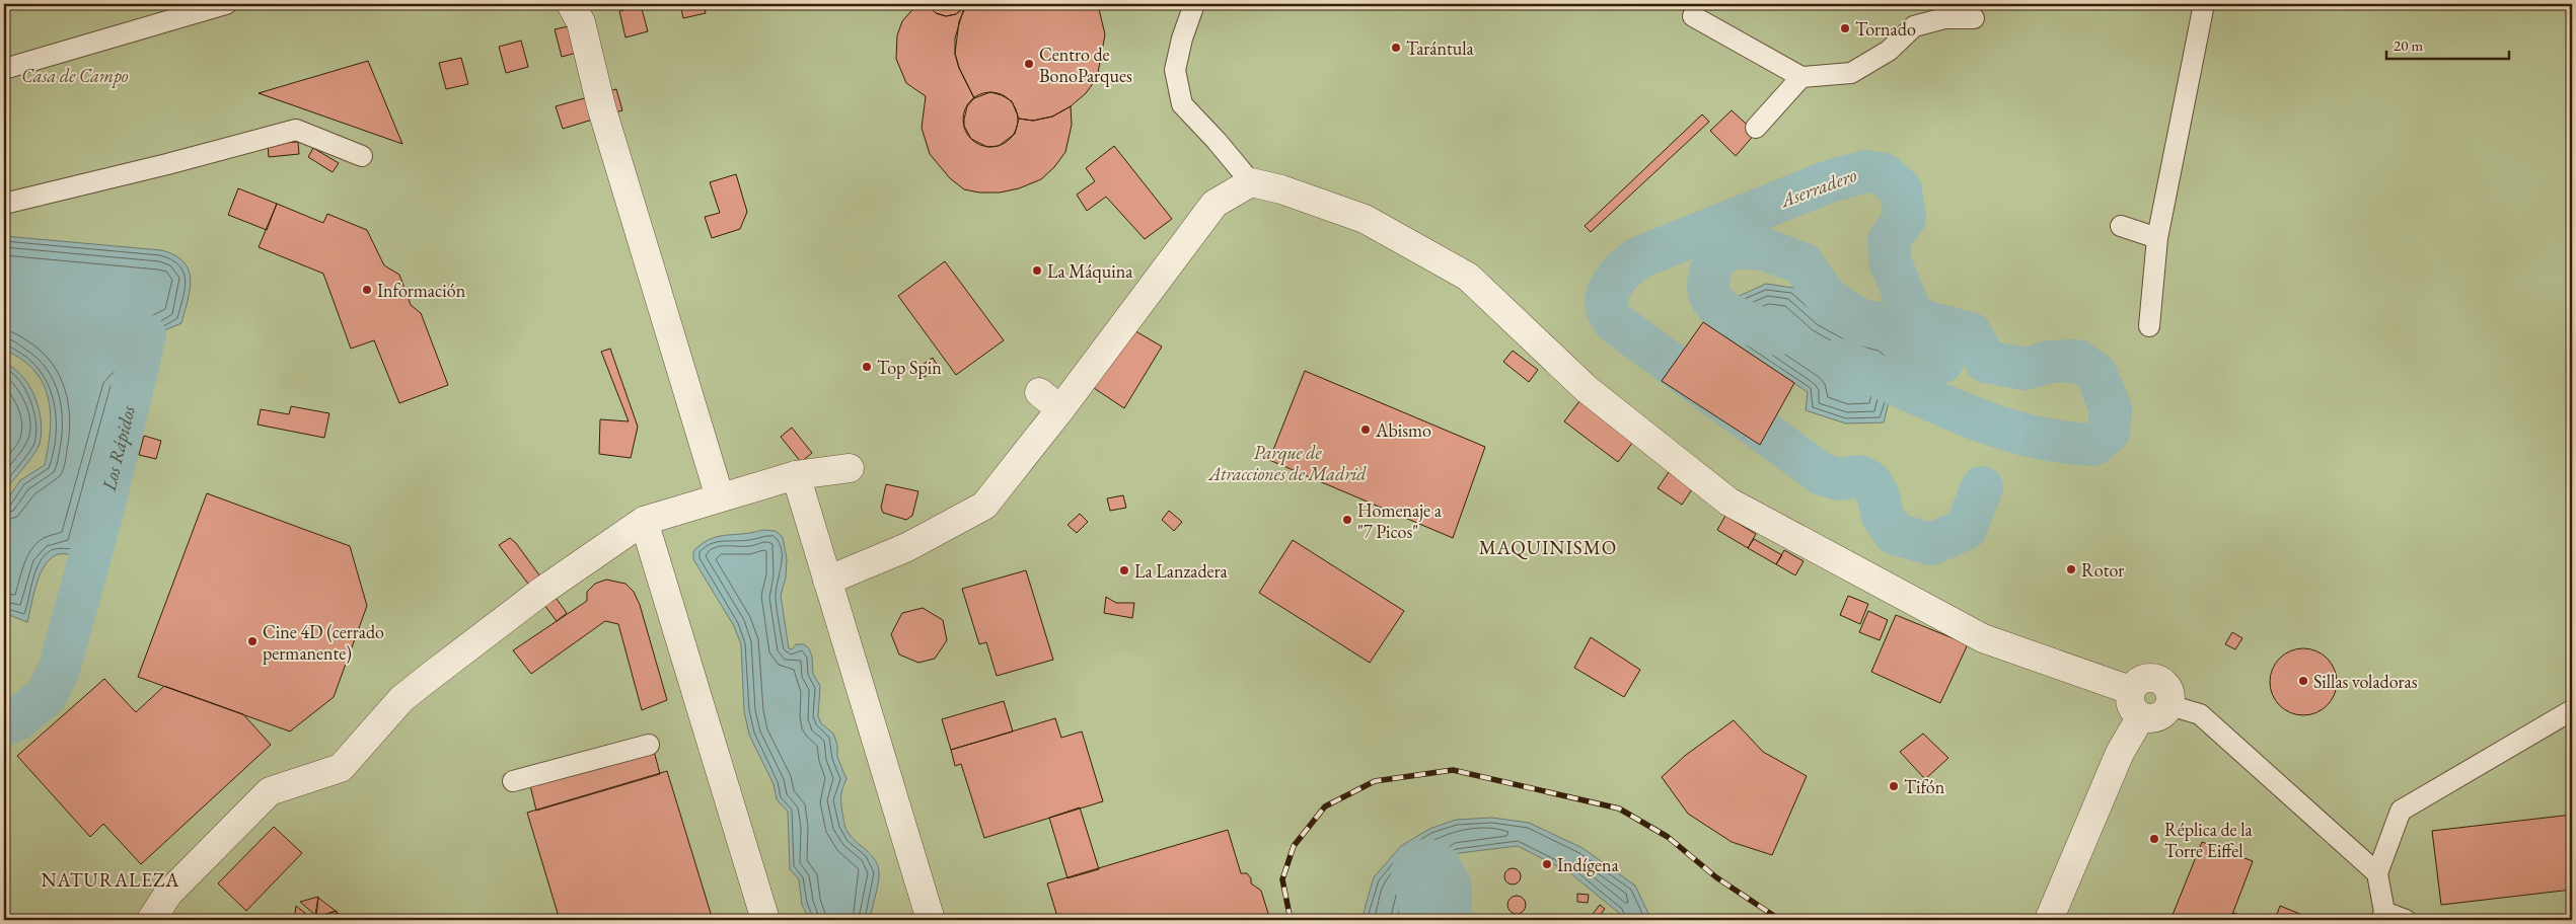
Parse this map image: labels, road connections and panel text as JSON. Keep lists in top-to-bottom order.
{
  "districts": ["MAQUINISMO", "NATURALEZA"],
  "water": ["Aserradero", "Los Rápidos"],
  "parks": ["Casa de Campo", "Parque de Atracciones de Madrid"],
  "places": [
    "Tornado",
    "Tarántula",
    "Centro de BonoParques",
    "La Máquina",
    "Información",
    "Top Spin",
    "Abismo",
    "Homenaje a \"7 Picos\"",
    "Rotor",
    "La Lanzadera",
    "Cine 4D (cerrado permanente)",
    "Sillas voladoras",
    "Tifón",
    "Réplica de la Torre Eiffel",
    "Indígena"
  ],
  "scale_bar": "20 m"
}
